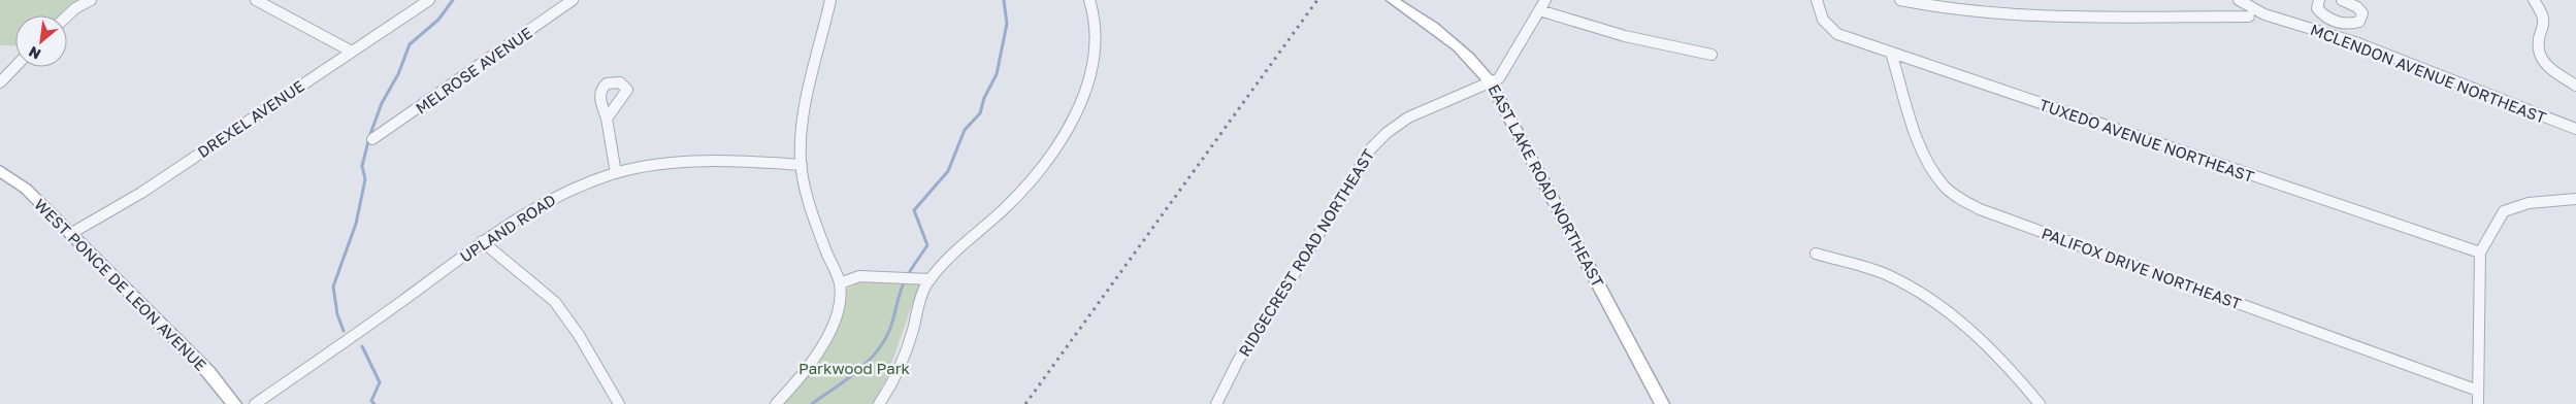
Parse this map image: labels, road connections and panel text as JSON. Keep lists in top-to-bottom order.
{
  "streets": {
    "main road": ["EAST LAKE ROAD NORTHEAST", "WEST PONCE DE LEON AVENUE"],
    "street": [
      "MELROSE AVENUE",
      "MCLENDON AVENUE NORTHEAST",
      "DREXEL AVENUE",
      "TUXEDO AVENUE NORTHEAST",
      "UPLAND ROAD",
      "RIDGECREST ROAD NORTHEAST",
      "PALIFOX DRIVE NORTHEAST"
    ]
  },
  "crossings": [
    ["DREXEL AVENUE", "WEST PONCE DE LEON AVENUE"],
    ["TUXEDO AVENUE NORTHEAST", "PALIFOX DRIVE NORTHEAST"],
    ["EAST LAKE ROAD NORTHEAST", "RIDGECREST ROAD NORTHEAST"]
  ],
  "parks": ["Parkwood Park"],
  "north": "bottom left"
}
